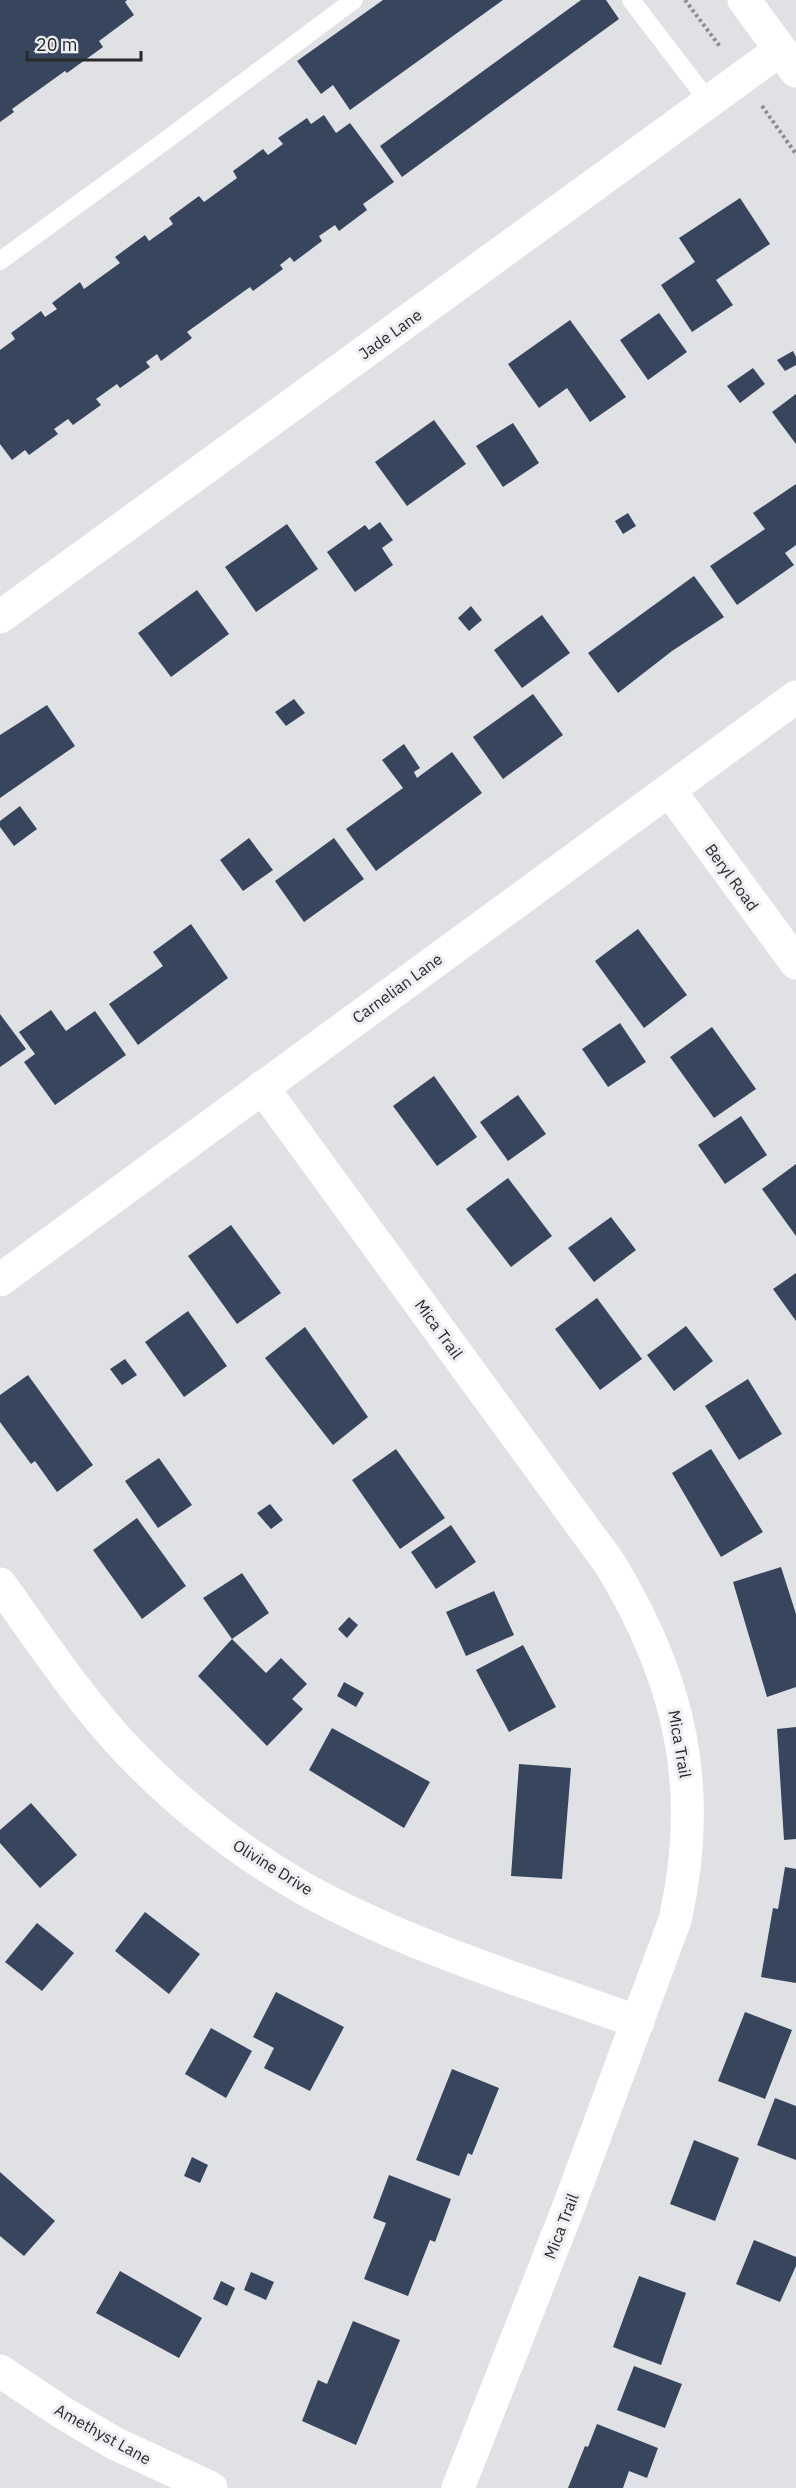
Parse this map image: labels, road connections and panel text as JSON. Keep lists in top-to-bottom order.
{
  "streets": {
    "street": [
      "Jade Lane",
      "Beryl Road",
      "Carnelian Lane",
      "Mica Trail",
      "Olivine Drive",
      "Amethyst Lane"
    ]
  },
  "crossings": [
    ["Beryl Road", "Carnelian Lane"],
    ["Carnelian Lane", "Mica Trail"],
    ["Mica Trail", "Olivine Drive"]
  ],
  "scale_bar": "20 m"
}
